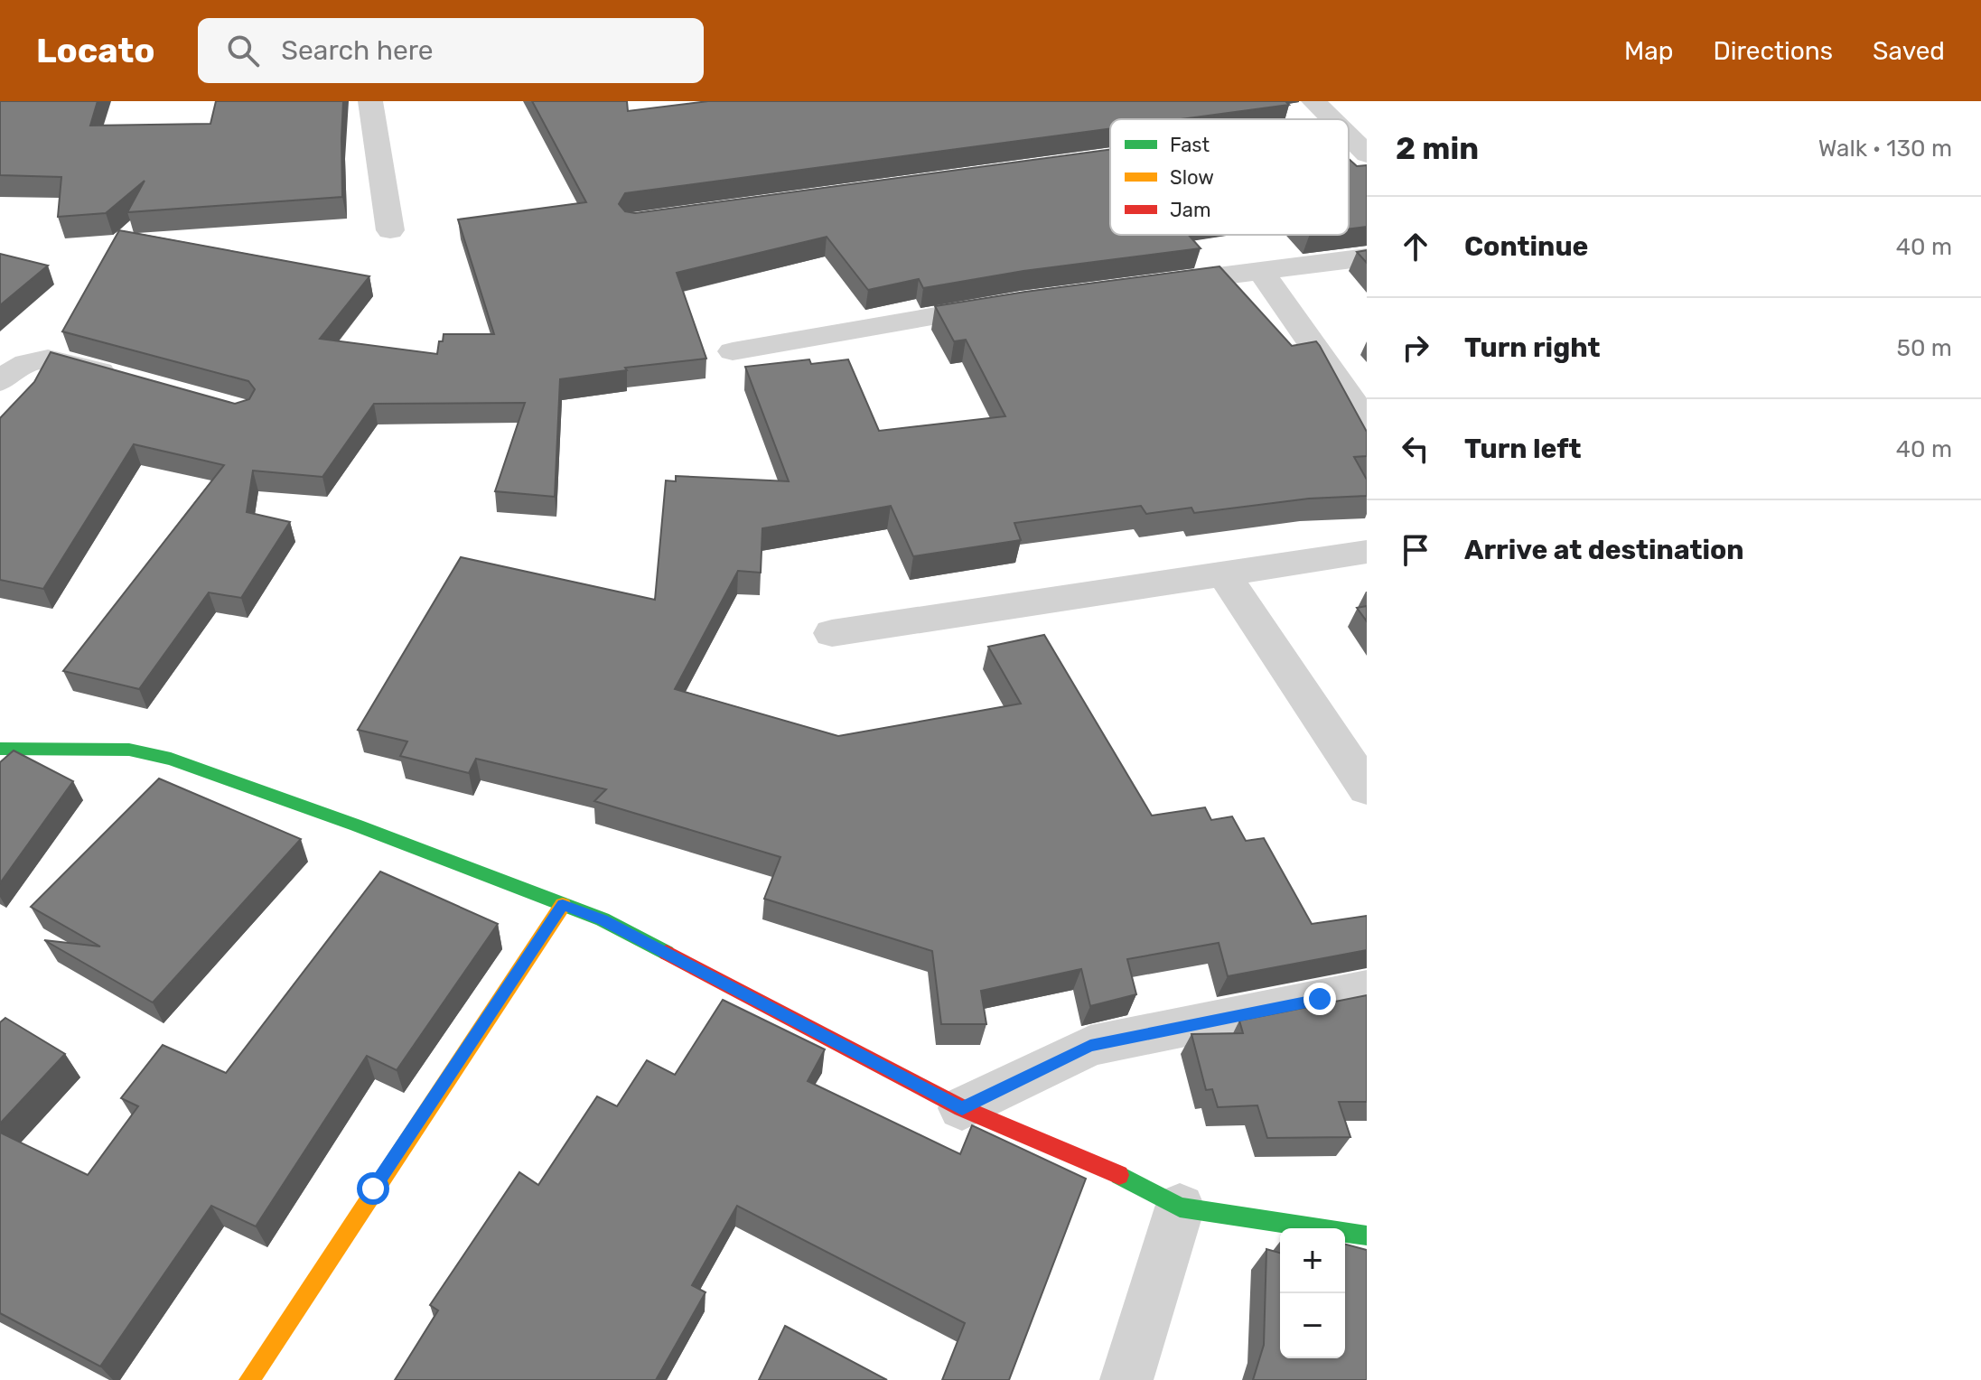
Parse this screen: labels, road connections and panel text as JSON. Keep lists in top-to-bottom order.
{
  "legend": ["Fast", "Slow", "Jam"],
  "page": {
    "header": "Locato",
    "search": "Search here",
    "nav": ["Map", "Directions", "Saved"],
    "heading": ["2 min", "Walk · 130 m"],
    "list": [
      ["Continue", "40 m"],
      ["Turn right", "50 m"],
      ["Turn left", "40 m"],
      "Arrive at destination"
    ],
    "map_buttons": ["+", "−"]
  }
}
